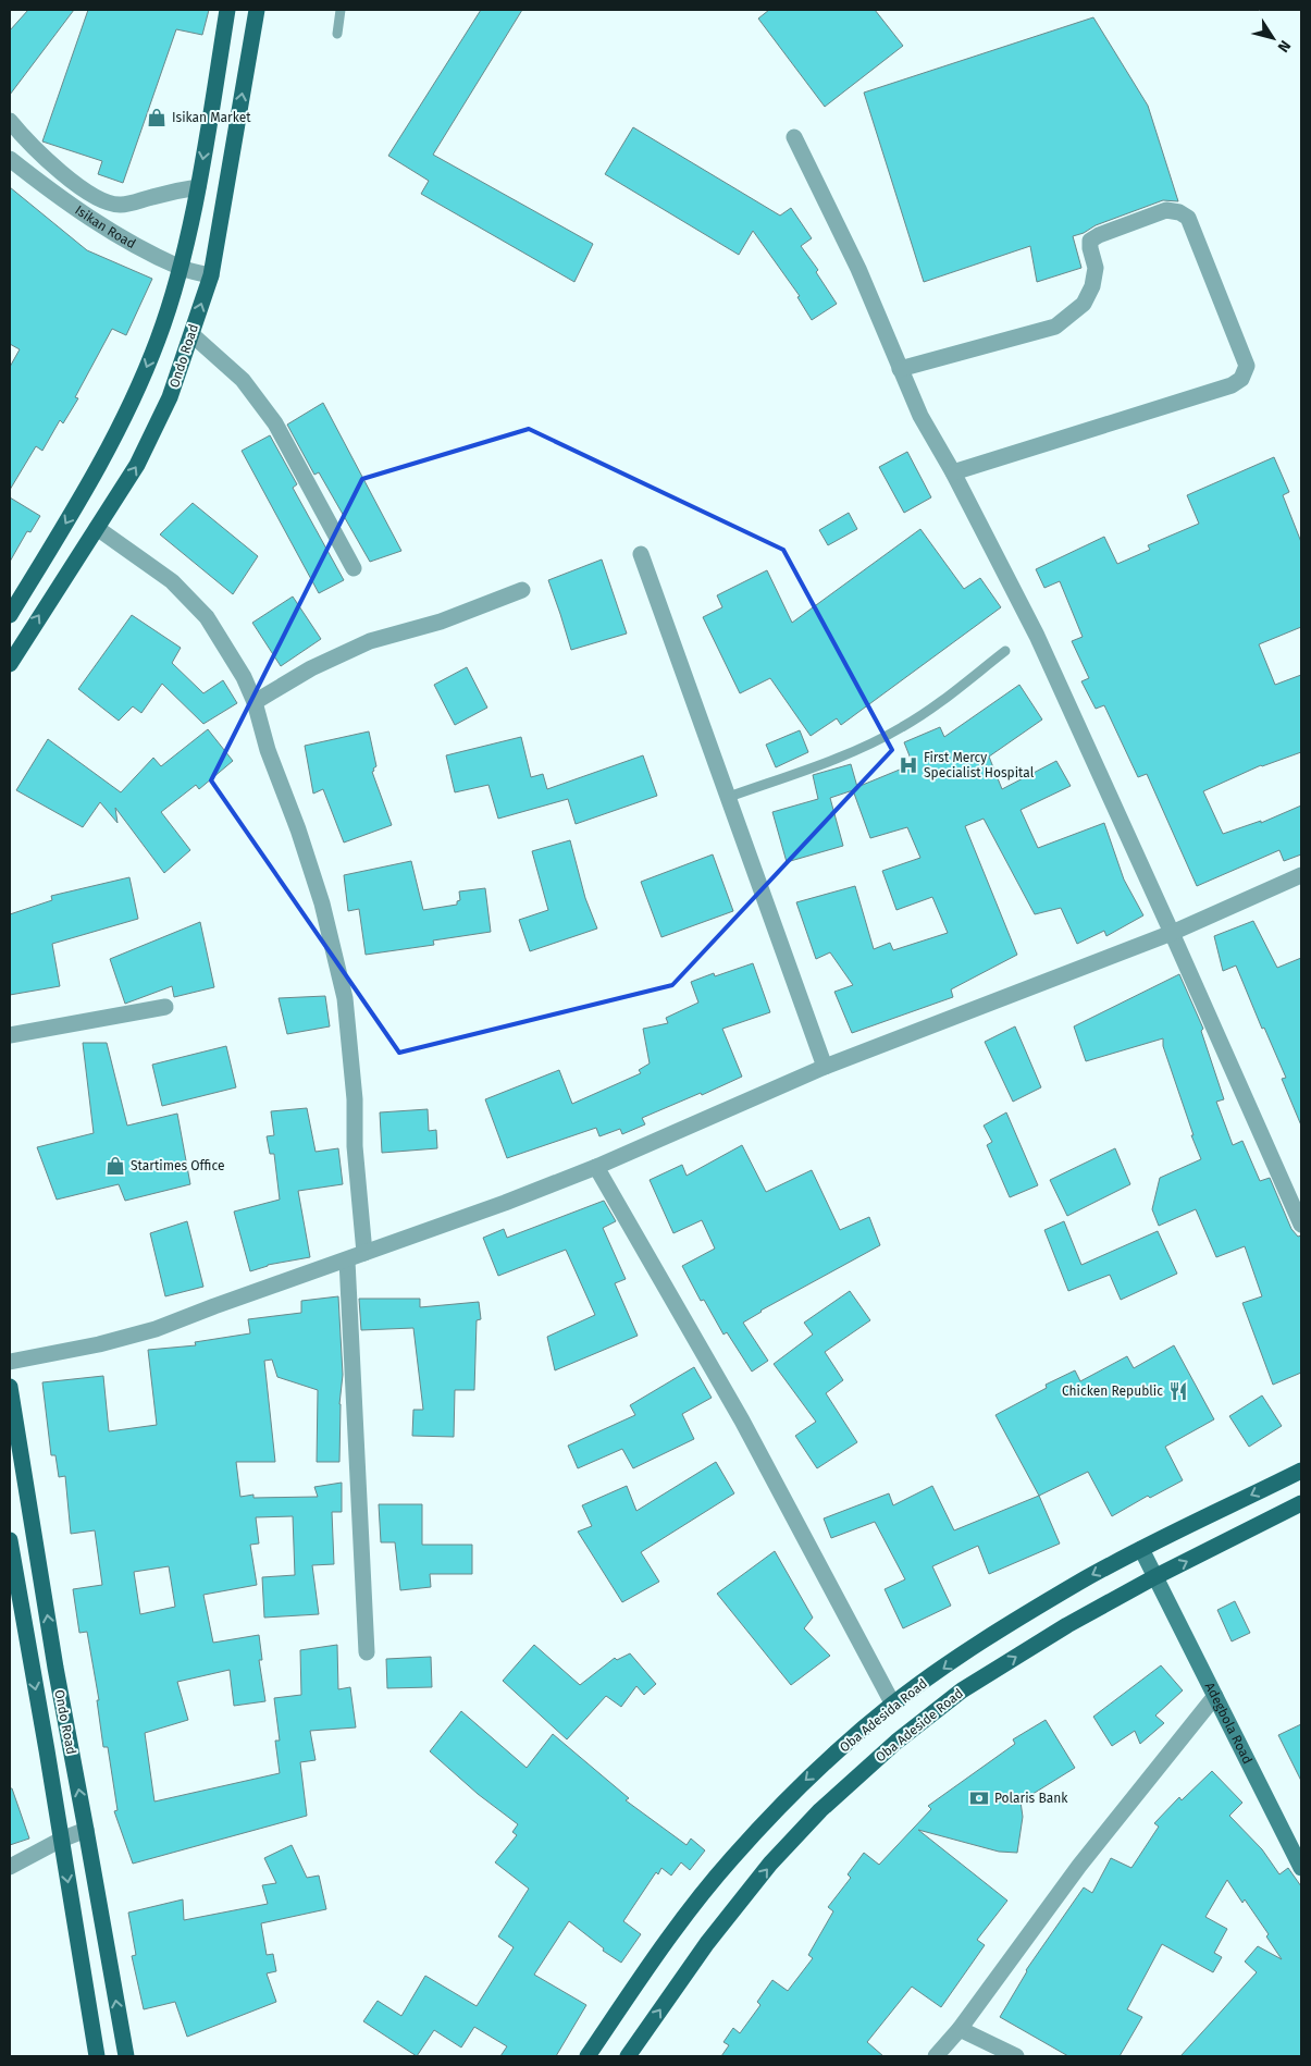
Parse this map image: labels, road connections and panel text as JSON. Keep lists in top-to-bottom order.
{
  "streets": {
    "main road": ["Ondo Road", "Oba Adesida Road", "Oba Adeside Road"],
    "street": ["Isikan Road", "Adegbola Road"]
  },
  "crossings": [
    ["Isikan Road", "Ondo Road"],
    ["Oba Adesida Road", "Adegbola Road"],
    ["Adegbola Road", "Oba Adeside Road"]
  ],
  "one_way": ["Oba Adesida Road", "Oba Adeside Road"],
  "places": {
    "shop": ["Isikan Market", "Startimes Office"],
    "hospital": ["First Mercy Specialist Hospital"],
    "restaurant": ["Chicken Republic"],
    "bank": ["Polaris Bank"]
  },
  "north": "bottom right"
}
